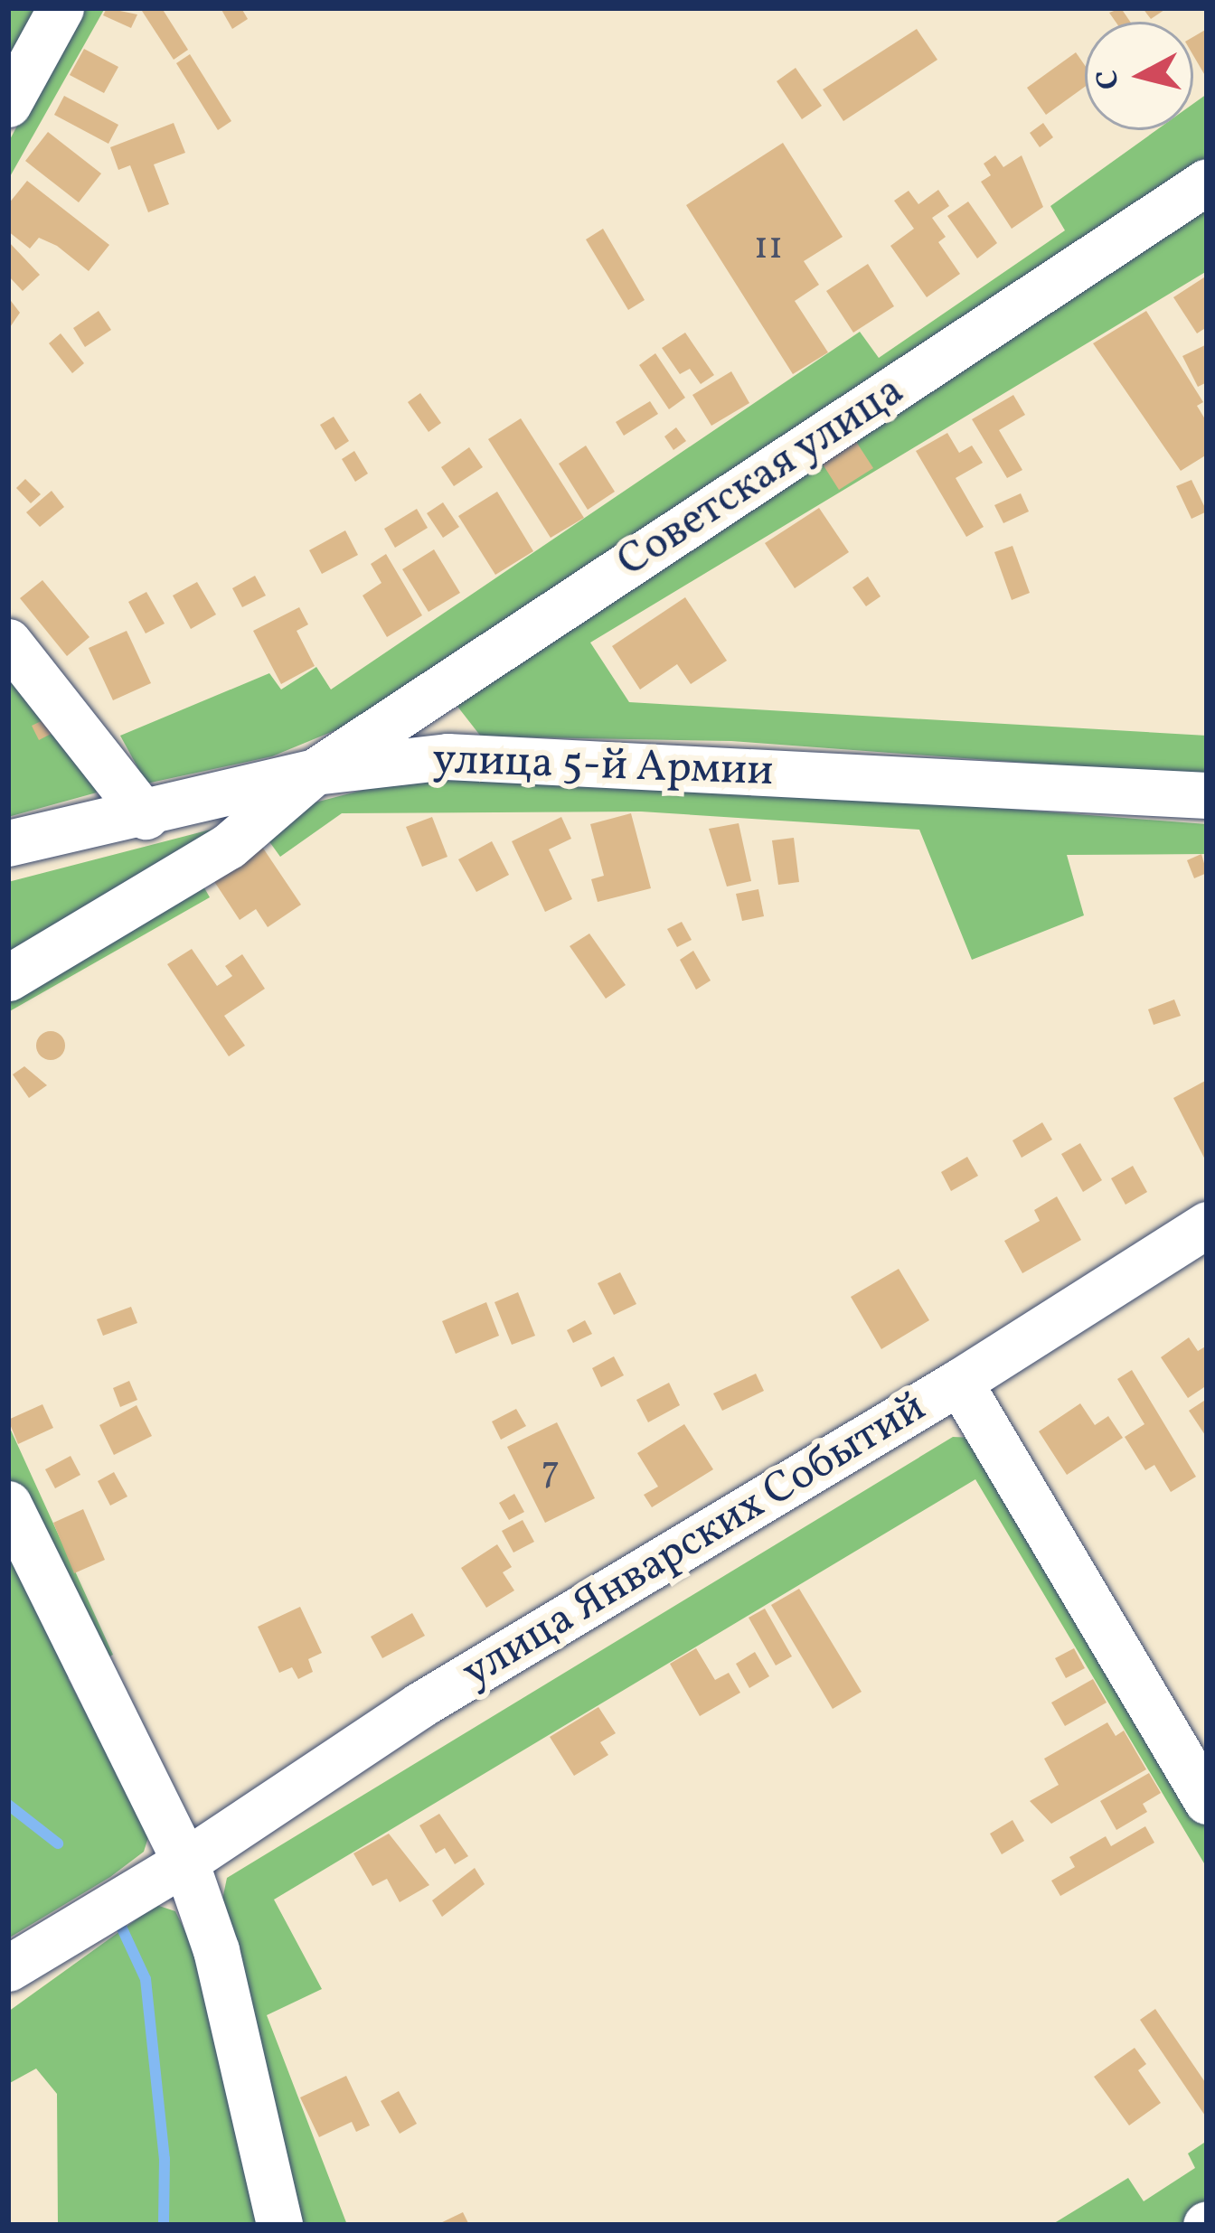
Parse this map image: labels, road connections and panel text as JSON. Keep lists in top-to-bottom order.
{
  "streets": {
    "street": ["Советская улица", "улица 5-й Армии", "улица Январских Событий"]
  },
  "crossings": [
    ["Советская улица", "улица 5-й Армии"]
  ],
  "house_numbers": ["11", "7"],
  "north": "left"
}
